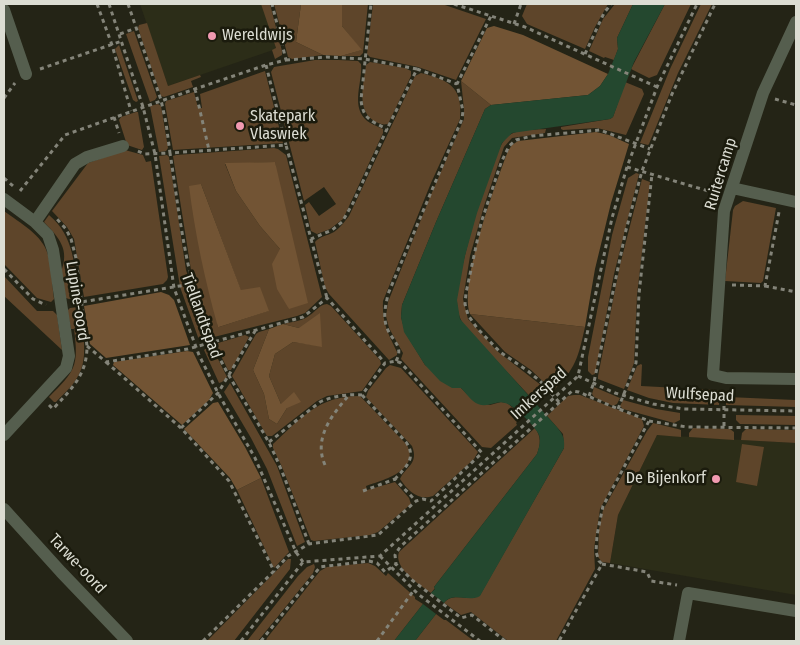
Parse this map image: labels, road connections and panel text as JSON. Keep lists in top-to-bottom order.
{
  "streets": {
    "street": ["Ruitercamp", "Lupine-oord", "Tarwe-oord"],
    "path": ["Tiellandtspad", "Imkerspad", "Wulfsepad"]
  },
  "crossings": [
    ["Imkerspad", "Wulfsepad"]
  ],
  "places": ["Wereldwijs", "Skatepark Vlaswiek", "De Bijenkorf"]
}
